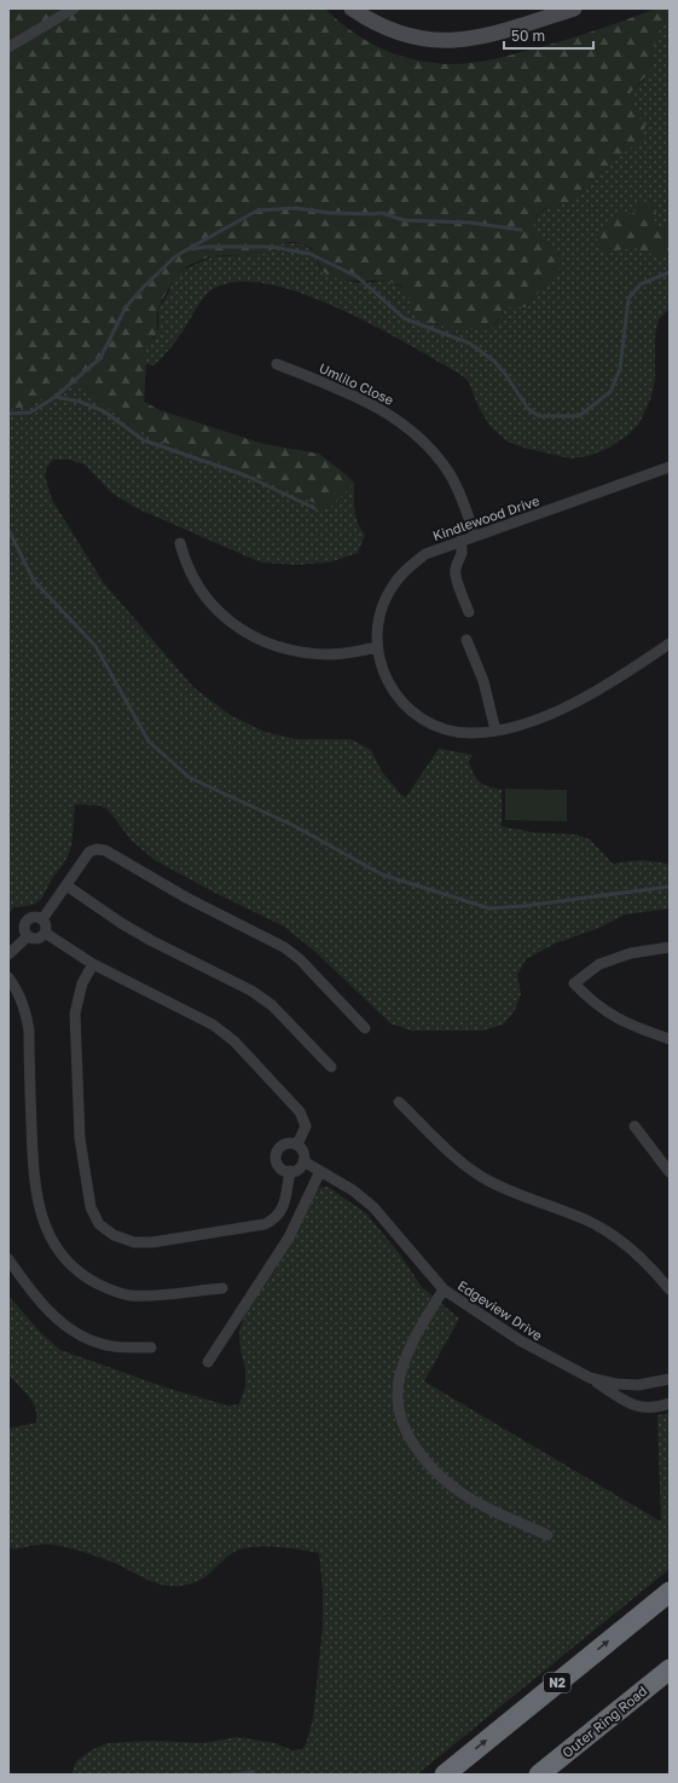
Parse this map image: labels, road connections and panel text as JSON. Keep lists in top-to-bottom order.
{
  "streets": {
    "highway": ["N2", "Outer Ring Road"],
    "street": ["Umlilo Close", "Kindlewood Drive", "Edgeview Drive"]
  },
  "crossings": [
    ["Umlilo Close", "Kindlewood Drive"]
  ],
  "scale_bar": "50 m"
}
